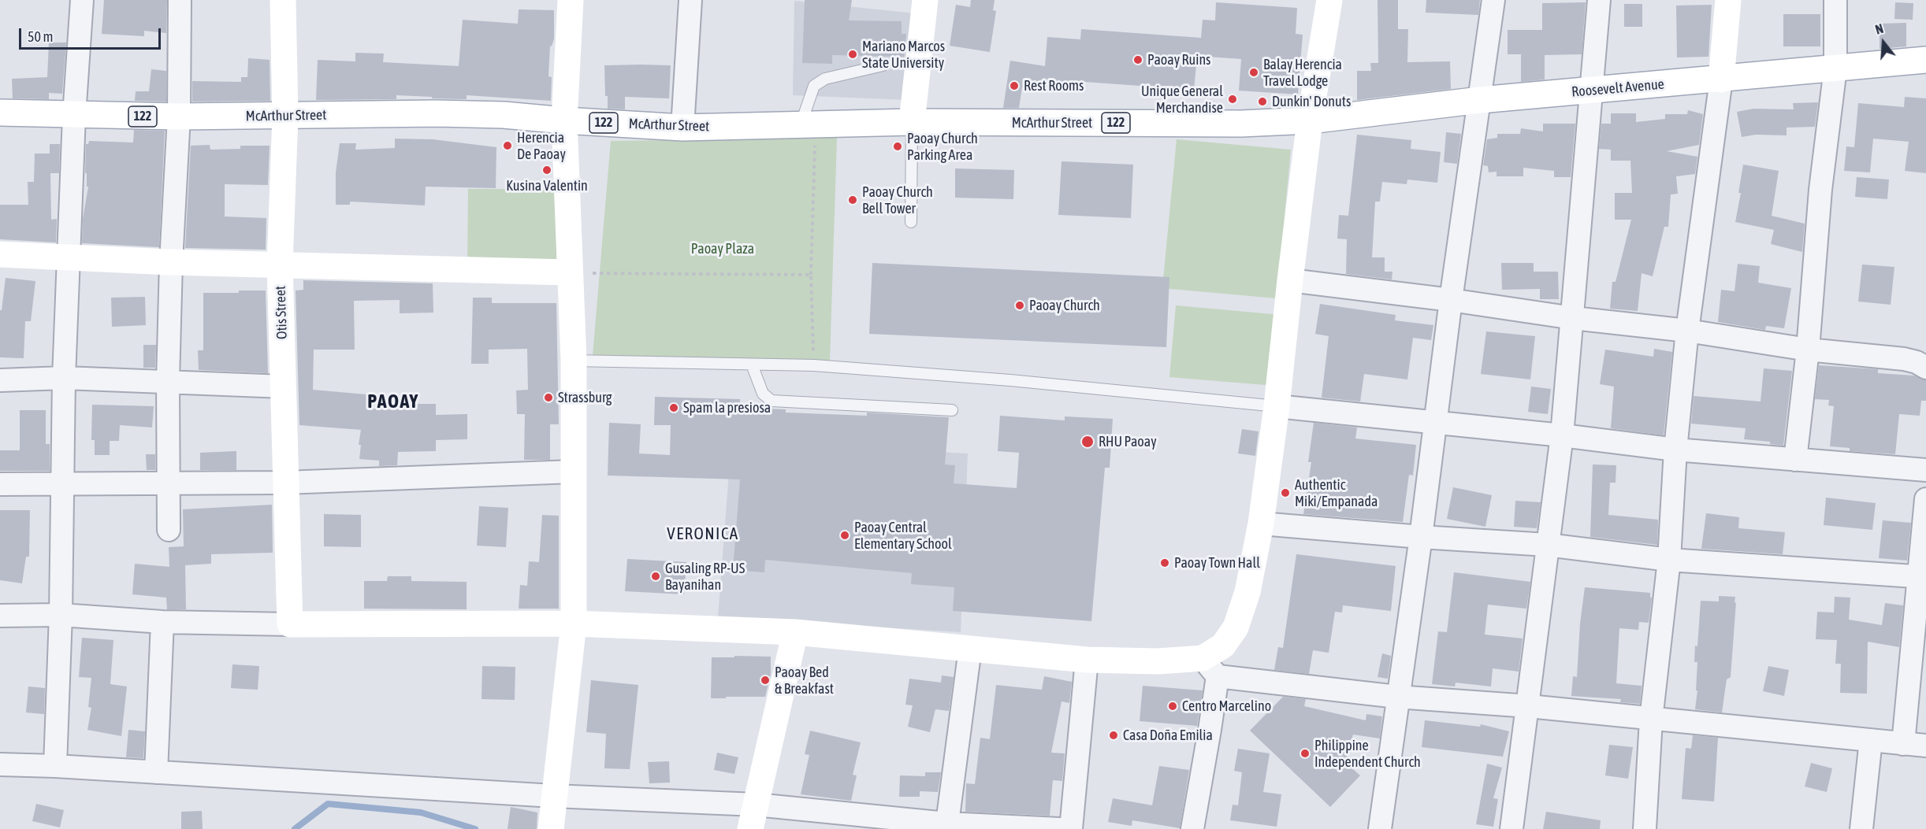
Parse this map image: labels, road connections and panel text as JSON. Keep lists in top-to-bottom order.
{
  "streets": {
    "main road": [
      "Roosevelt Avenue",
      "McArthur Street",
      "122",
      "Otis Street"
    ]
  },
  "crossings": [
    ["Roosevelt Avenue", "McArthur Street"],
    ["McArthur Street", "Otis Street"]
  ],
  "districts": ["PAOAY", "VERONICA"],
  "parks": ["Paoay Plaza"],
  "places": [
    "Mariano Marcos State University",
    "Paoay Ruins",
    "Balay Herencia Travel Lodge",
    "Rest Rooms",
    "Unique General Merchandise",
    "Dunkin' Donuts",
    "Herencia De Paoay",
    "Paoay Church Parking Area",
    "Kusina Valentin",
    "Paoay Church Bell Tower",
    "Paoay Church",
    "Strassburg",
    "Spam la presiosa",
    "RHU Paoay",
    "Authentic Miki/Empanada",
    "Paoay Central Elementary School",
    "Paoay Town Hall",
    "Gusaling RP-US Bayanihan",
    "Paoay Bed & Breakfast",
    "Centro Marcelino",
    "Casa Doña Emilia",
    "Philippine Independent Church"
  ],
  "scale_bar": "50 m",
  "north": "top"
}
